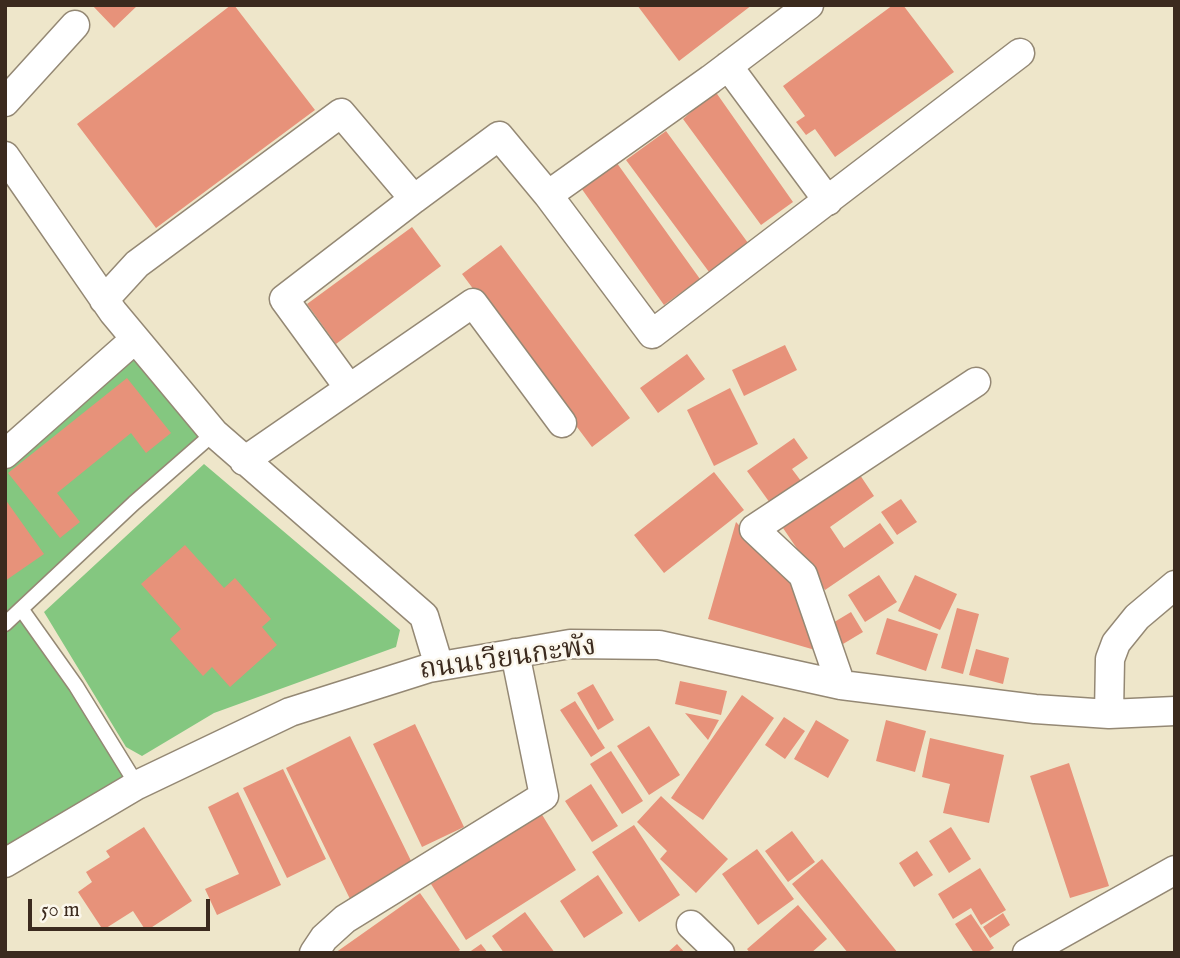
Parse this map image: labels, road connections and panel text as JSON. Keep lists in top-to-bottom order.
{
  "streets": {
    "street": ["ถนนเวียนกะพัง"]
  },
  "scale_bar": "50 m"
}
